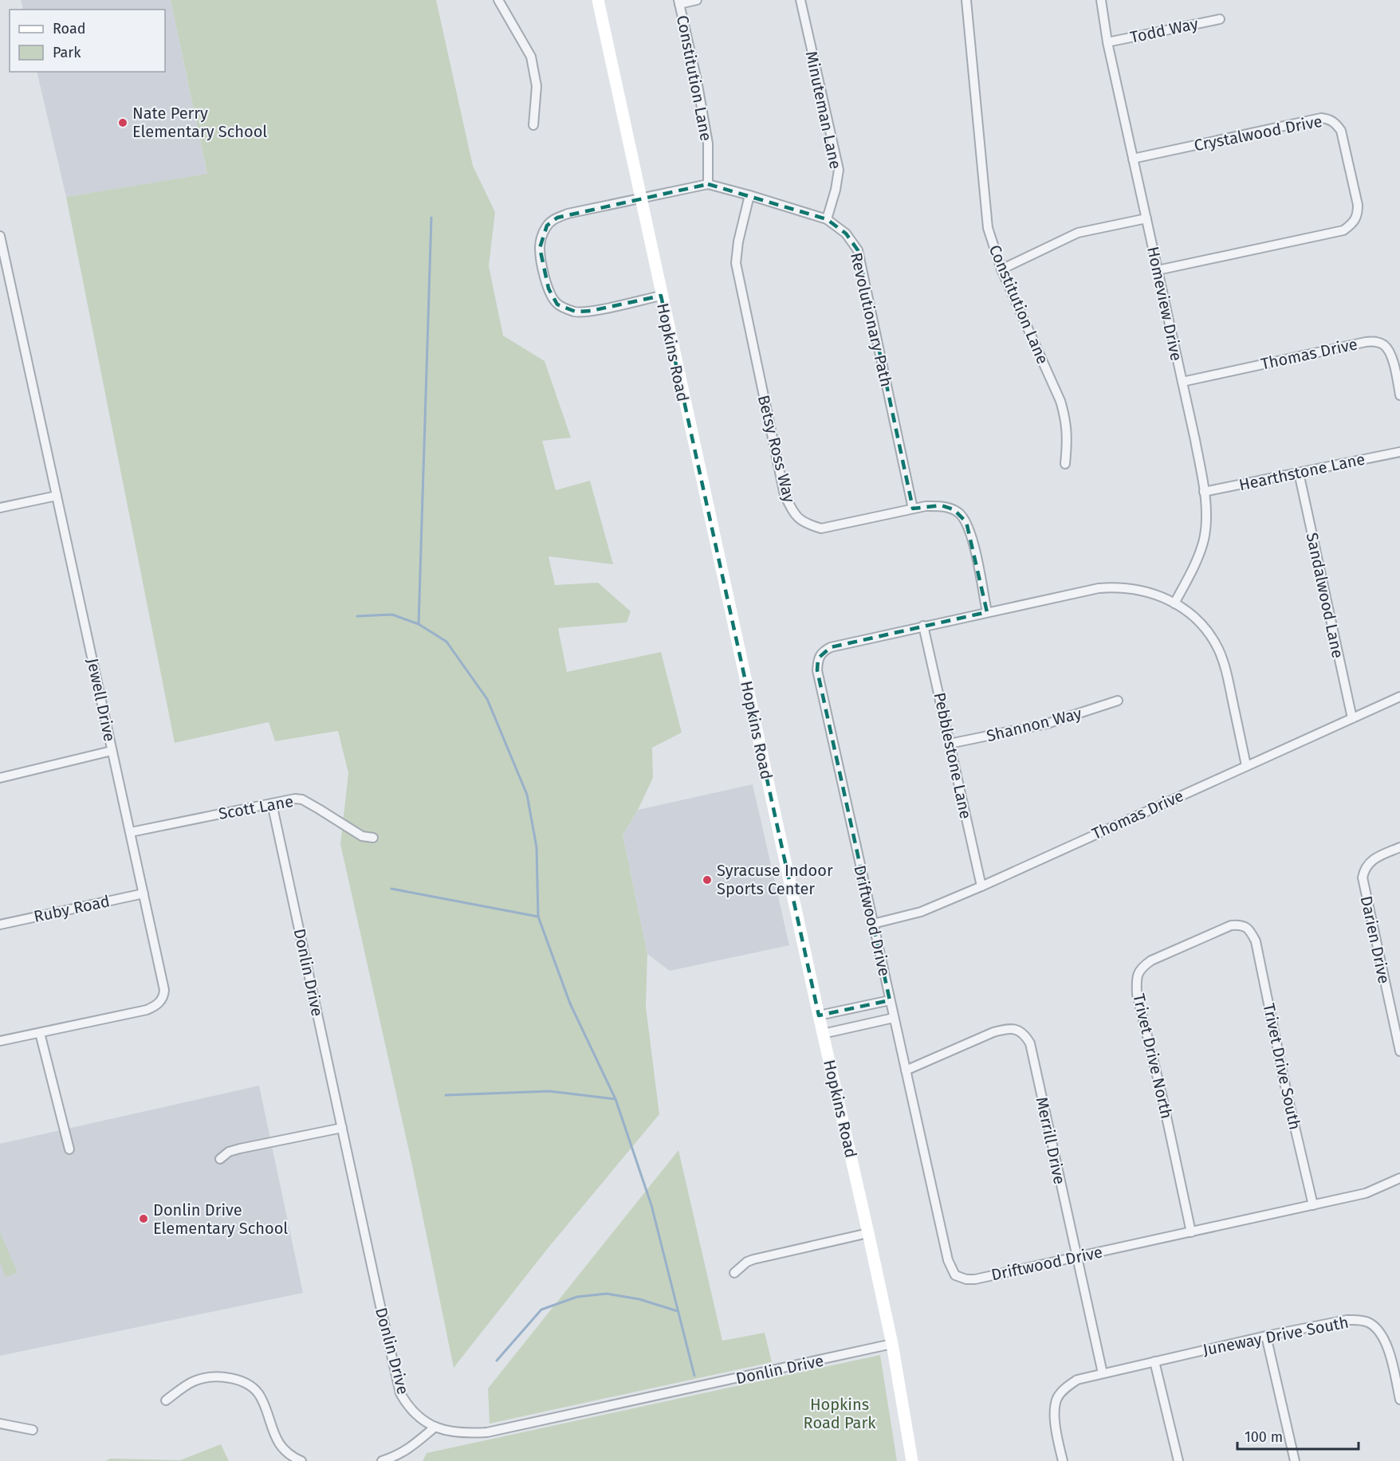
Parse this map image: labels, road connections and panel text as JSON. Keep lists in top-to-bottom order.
{
  "streets": {
    "street": [
      "Todd Way",
      "Constitution Lane",
      "Minuteman Lane",
      "Crystalwood Drive",
      "Homeview Drive",
      "Revolutionary Path",
      "Hopkins Road",
      "Thomas Drive",
      "Betsy Ross Way",
      "Hearthstone Lane",
      "Sandalwood Lane",
      "Jewell Drive",
      "Shannon Way",
      "Pebblestone Lane",
      "Scott Lane",
      "Ruby Road",
      "Driftwood Drive",
      "Darien Drive",
      "Donlin Drive",
      "Trivet Drive North",
      "Trivet Drive South",
      "Merrill Drive",
      "Juneway Drive South"
    ]
  },
  "crossings": [
    ["Todd Way", "Homeview Drive"],
    ["Constitution Lane", "Revolutionary Path"],
    ["Minuteman Lane", "Revolutionary Path"],
    ["Crystalwood Drive", "Homeview Drive"],
    ["Homeview Drive", "Thomas Drive"],
    ["Homeview Drive", "Hearthstone Lane"],
    ["Homeview Drive", "Driftwood Drive"],
    ["Revolutionary Path", "Hopkins Road"],
    ["Revolutionary Path", "Betsy Ross Way"],
    ["Hopkins Road", "Donlin Drive"],
    ["Thomas Drive", "Sandalwood Lane"],
    ["Thomas Drive", "Pebblestone Lane"],
    ["Thomas Drive", "Driftwood Drive"],
    ["Betsy Ross Way", "Driftwood Drive"],
    ["Hearthstone Lane", "Sandalwood Lane"],
    ["Jewell Drive", "Scott Lane"],
    ["Jewell Drive", "Ruby Road"],
    ["Shannon Way", "Pebblestone Lane"],
    ["Pebblestone Lane", "Driftwood Drive"],
    ["Scott Lane", "Donlin Drive"],
    ["Driftwood Drive", "Trivet Drive North"],
    ["Driftwood Drive", "Trivet Drive South"],
    ["Driftwood Drive", "Merrill Drive"],
    ["Trivet Drive North", "Trivet Drive South"],
    ["Merrill Drive", "Juneway Drive South"]
  ],
  "parks": ["Hopkins Road Park"],
  "places": ["Nate Perry Elementary School", "Syracuse Indoor Sports Center", "Donlin Drive Elementary School"],
  "legend": ["Road", "Park"],
  "scale_bar": "100 m"
}
